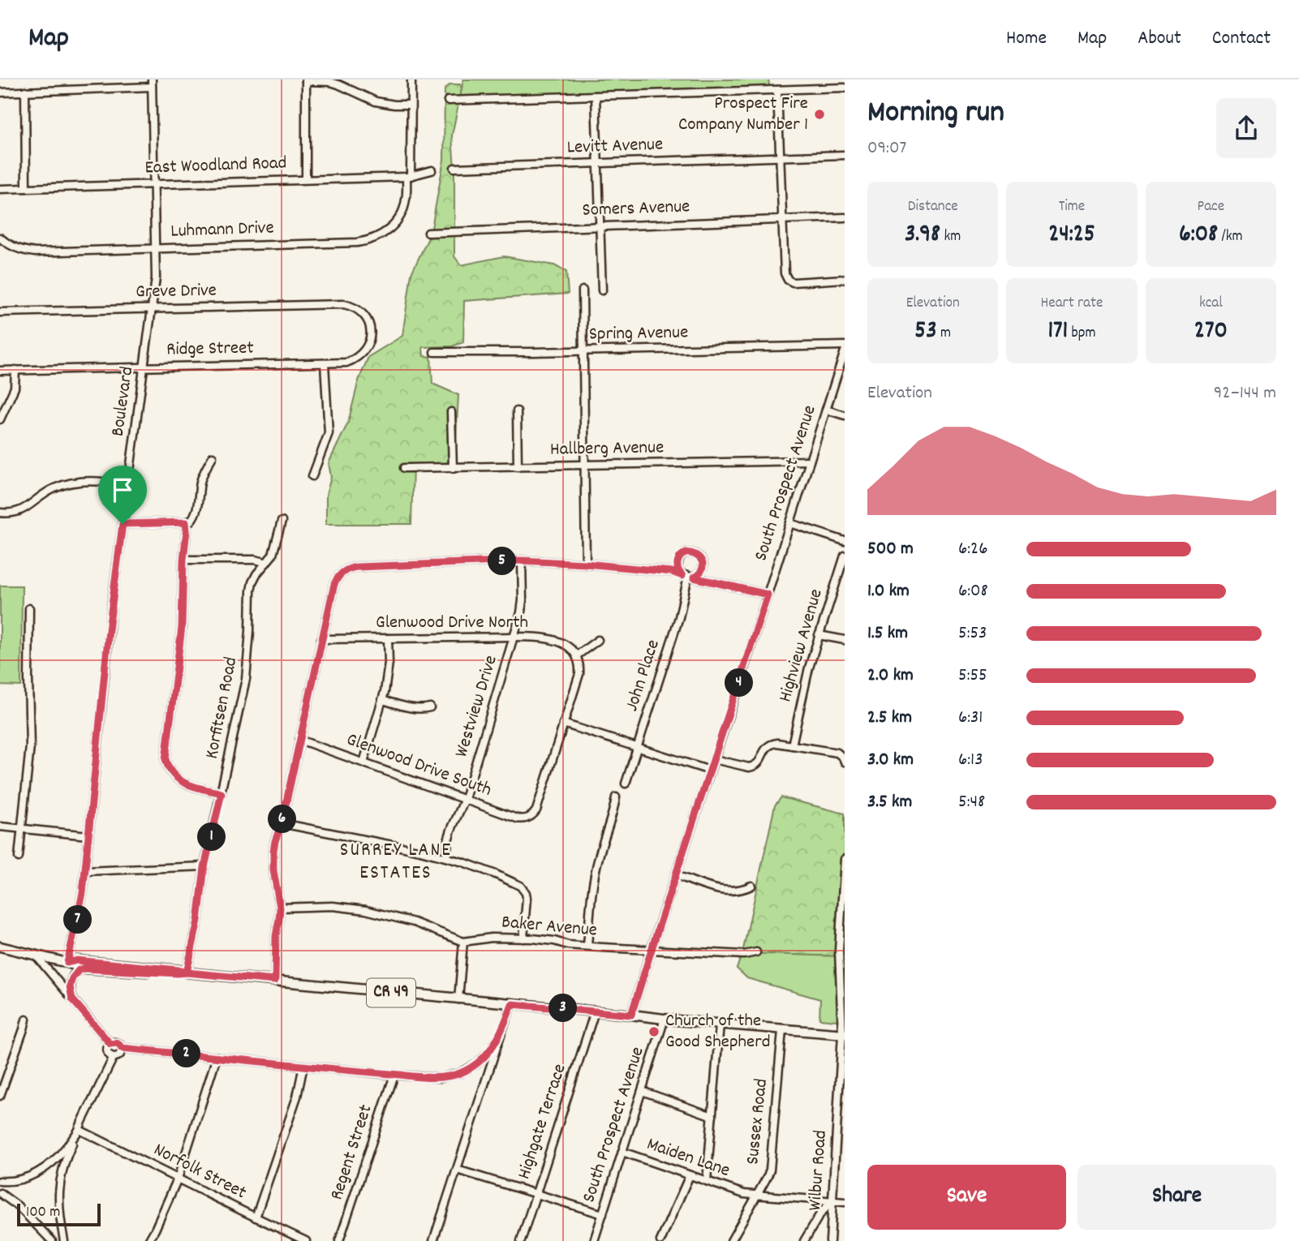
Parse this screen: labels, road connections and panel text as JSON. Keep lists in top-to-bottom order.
{
  "streets": {
    "main road": ["CR 49"],
    "street": [
      "Levitt Avenue",
      "East Woodland Road",
      "Somers Avenue",
      "Luhmann Drive",
      "Greve Drive",
      "Spring Avenue",
      "Ridge Street",
      "Boulevard",
      "Hallberg Avenue",
      "South Prospect Avenue",
      "Glenwood Drive North",
      "Highview Avenue",
      "John Place",
      "Westview Drive",
      "Korfitsen Road",
      "Glenwood Drive South",
      "Baker Avenue",
      "Highgate Terrace",
      "Sussex Road",
      "Regent Street",
      "Maiden Lane",
      "Wilbur Road",
      "Norfolk Street"
    ]
  },
  "crossings": [
    ["East Woodland Road", "Luhmann Drive"],
    ["East Woodland Road", "Boulevard"],
    ["Luhmann Drive", "Boulevard"],
    ["Greve Drive", "Ridge Street"],
    ["Greve Drive", "Boulevard"],
    ["Ridge Street", "Boulevard"],
    ["Boulevard", "CR 49"],
    ["Hallberg Avenue", "South Prospect Avenue"],
    ["South Prospect Avenue", "Baker Avenue"],
    ["South Prospect Avenue", "CR 49"],
    ["South Prospect Avenue", "Maiden Lane"],
    ["Glenwood Drive North", "Westview Drive"],
    ["Westview Drive", "Glenwood Drive South"],
    ["Korfitsen Road", "CR 49"],
    ["CR 49", "Highgate Terrace"],
    ["CR 49", "Sussex Road"],
    ["CR 49", "Wilbur Road"],
    ["Sussex Road", "Maiden Lane"],
    ["Maiden Lane", "Wilbur Road"]
  ],
  "districts": ["SURREY LANE ESTATES"],
  "places": ["Prospect Fire Company Number 1", "Church of the Good Shepherd"],
  "scale_bar": "100 m",
  "page": {
    "header": "Map",
    "nav": [
      "Home",
      "Map",
      "About",
      "Contact"
    ],
    "heading": ["Morning run", "09:07"],
    "stats": [
      ["Distance", "3.98 km"],
      ["Time", "24:25"],
      ["Pace", "6:08 /km"],
      ["Elevation", "53 m"],
      ["Heart rate", "171 bpm"],
      ["kcal", "270"]
    ],
    "chart": ["Elevation", "92–144 m"],
    "list": [
      {
        "name": "500 m",
        "note": "6:26"
      },
      {
        "name": "1.0 km",
        "note": "6:08"
      },
      {
        "name": "1.5 km",
        "note": "5:53"
      },
      {
        "name": "2.0 km",
        "note": "5:55"
      },
      {
        "name": "2.5 km",
        "note": "6:31"
      },
      {
        "name": "3.0 km",
        "note": "6:13"
      },
      {
        "name": "3.5 km",
        "note": "5:48"
      }
    ],
    "pins": [
      "5",
      "4",
      "6",
      "1",
      "7",
      "3",
      "2"
    ],
    "buttons": ["Save", "Share"],
    "scale": "100 m"
  }
}
